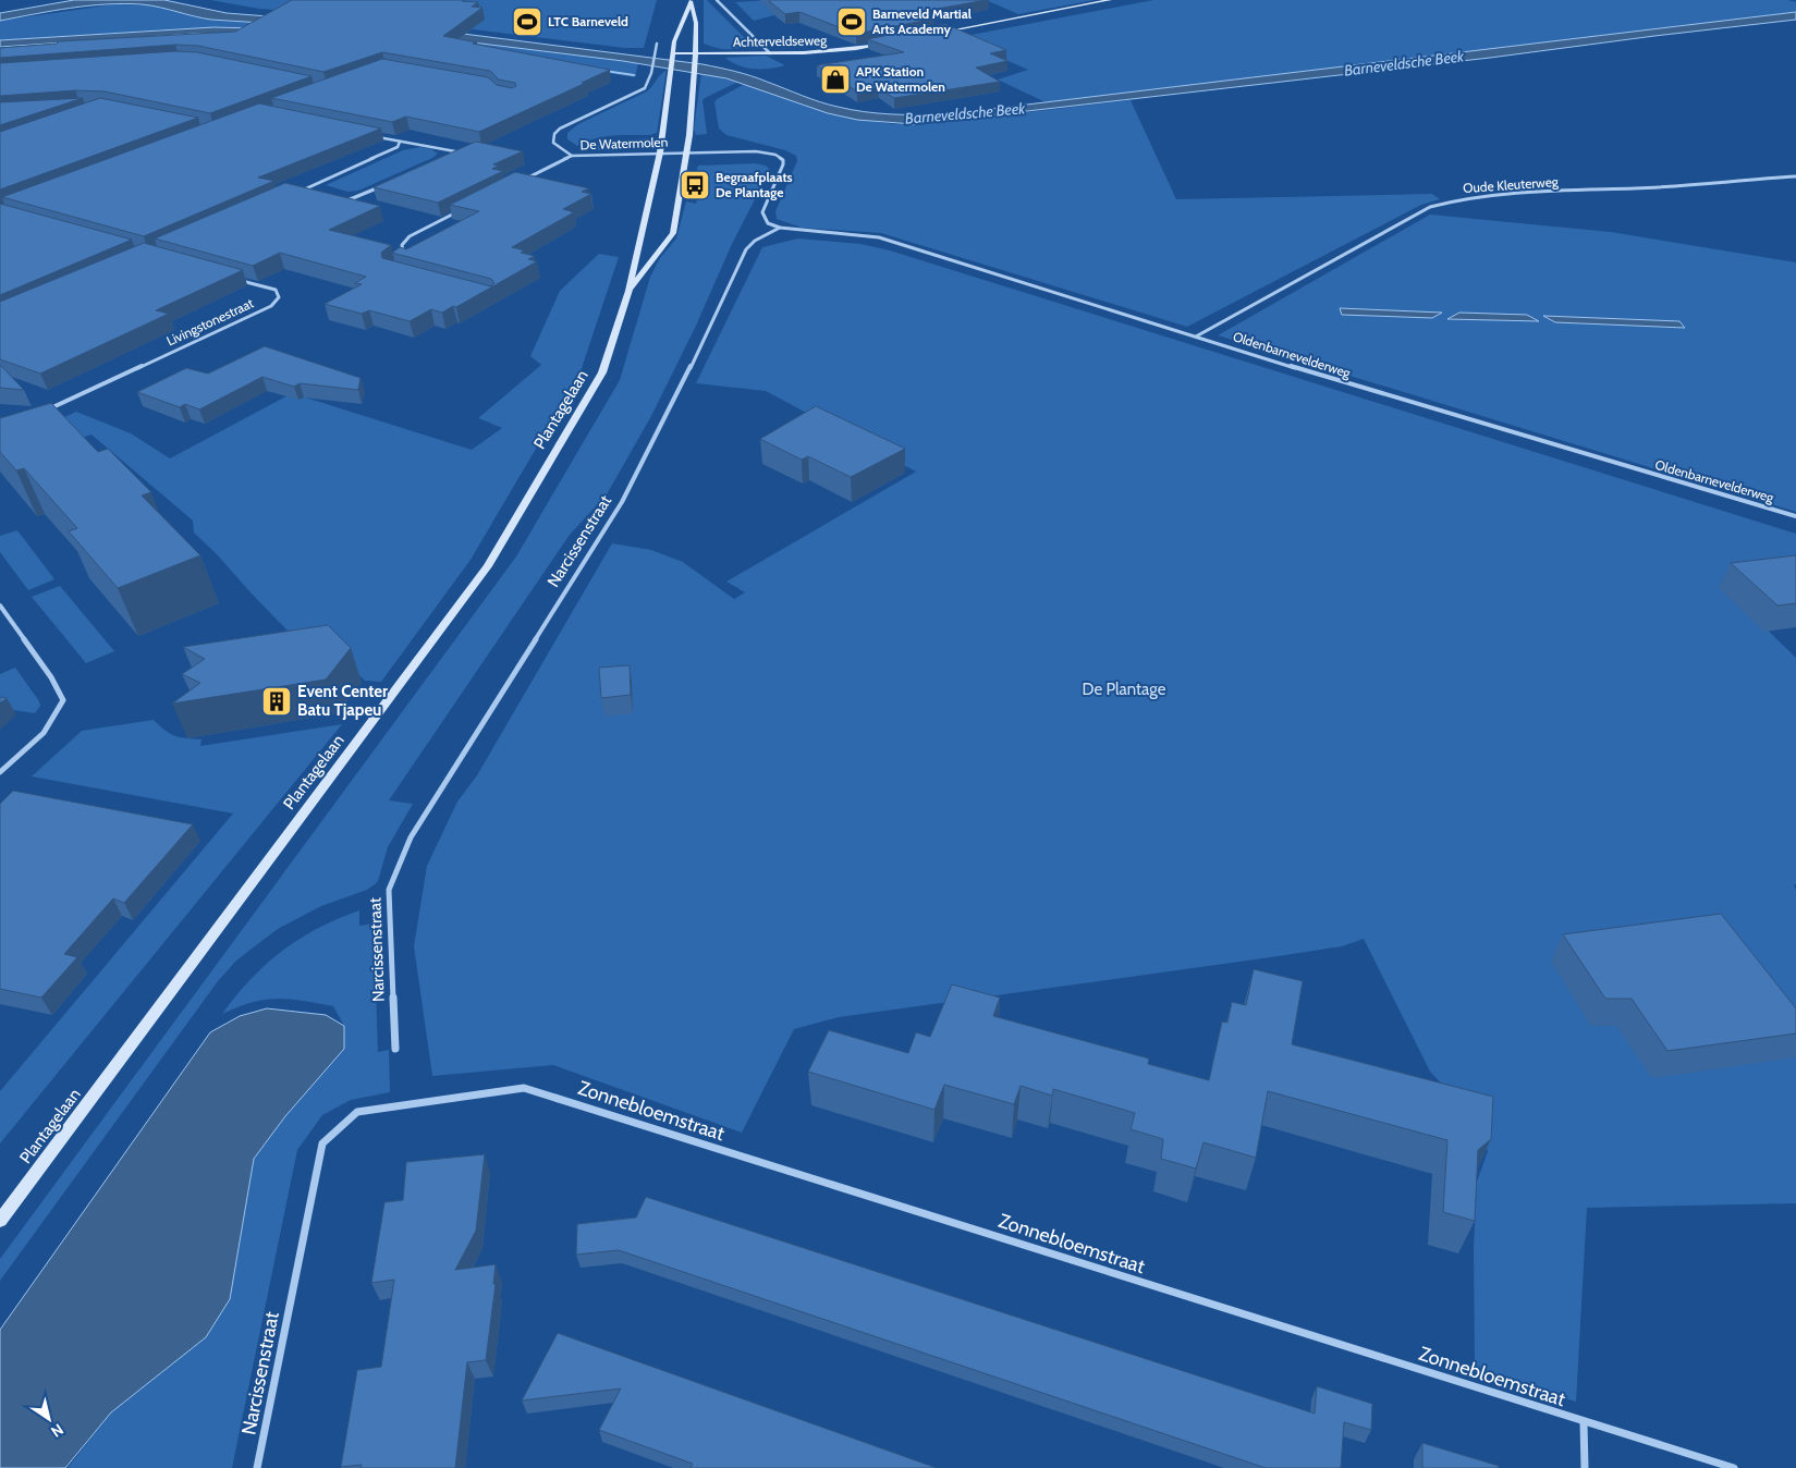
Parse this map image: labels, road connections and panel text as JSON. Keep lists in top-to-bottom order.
{
  "streets": {
    "main road": ["Achterveldseweg", "Plantagelaan"],
    "street": [
      "De Watermolen",
      "Oude Kleuterweg",
      "Livingstonestraat",
      "Oldenbarnevelderweg",
      "Narcissenstraat",
      "Zonnebloemstraat"
    ]
  },
  "crossings": [
    ["Achterveldseweg", "Plantagelaan"],
    ["De Watermolen", "Plantagelaan"],
    ["Oude Kleuterweg", "Oldenbarnevelderweg"],
    ["Oldenbarnevelderweg", "Narcissenstraat"],
    ["Narcissenstraat", "Zonnebloemstraat"]
  ],
  "water": ["Barneveldsche Beek"],
  "parks": ["De Plantage"],
  "places": {
    "sports": ["LTC Barneveld", "Barneveld Martial Arts Academy"],
    "shop": ["APK Station De Watermolen"],
    "bus stop": ["Begraafplaats De Plantage"],
    "building": ["Event Center Batu Tjapeu"]
  },
  "north": "bottom right"
}
